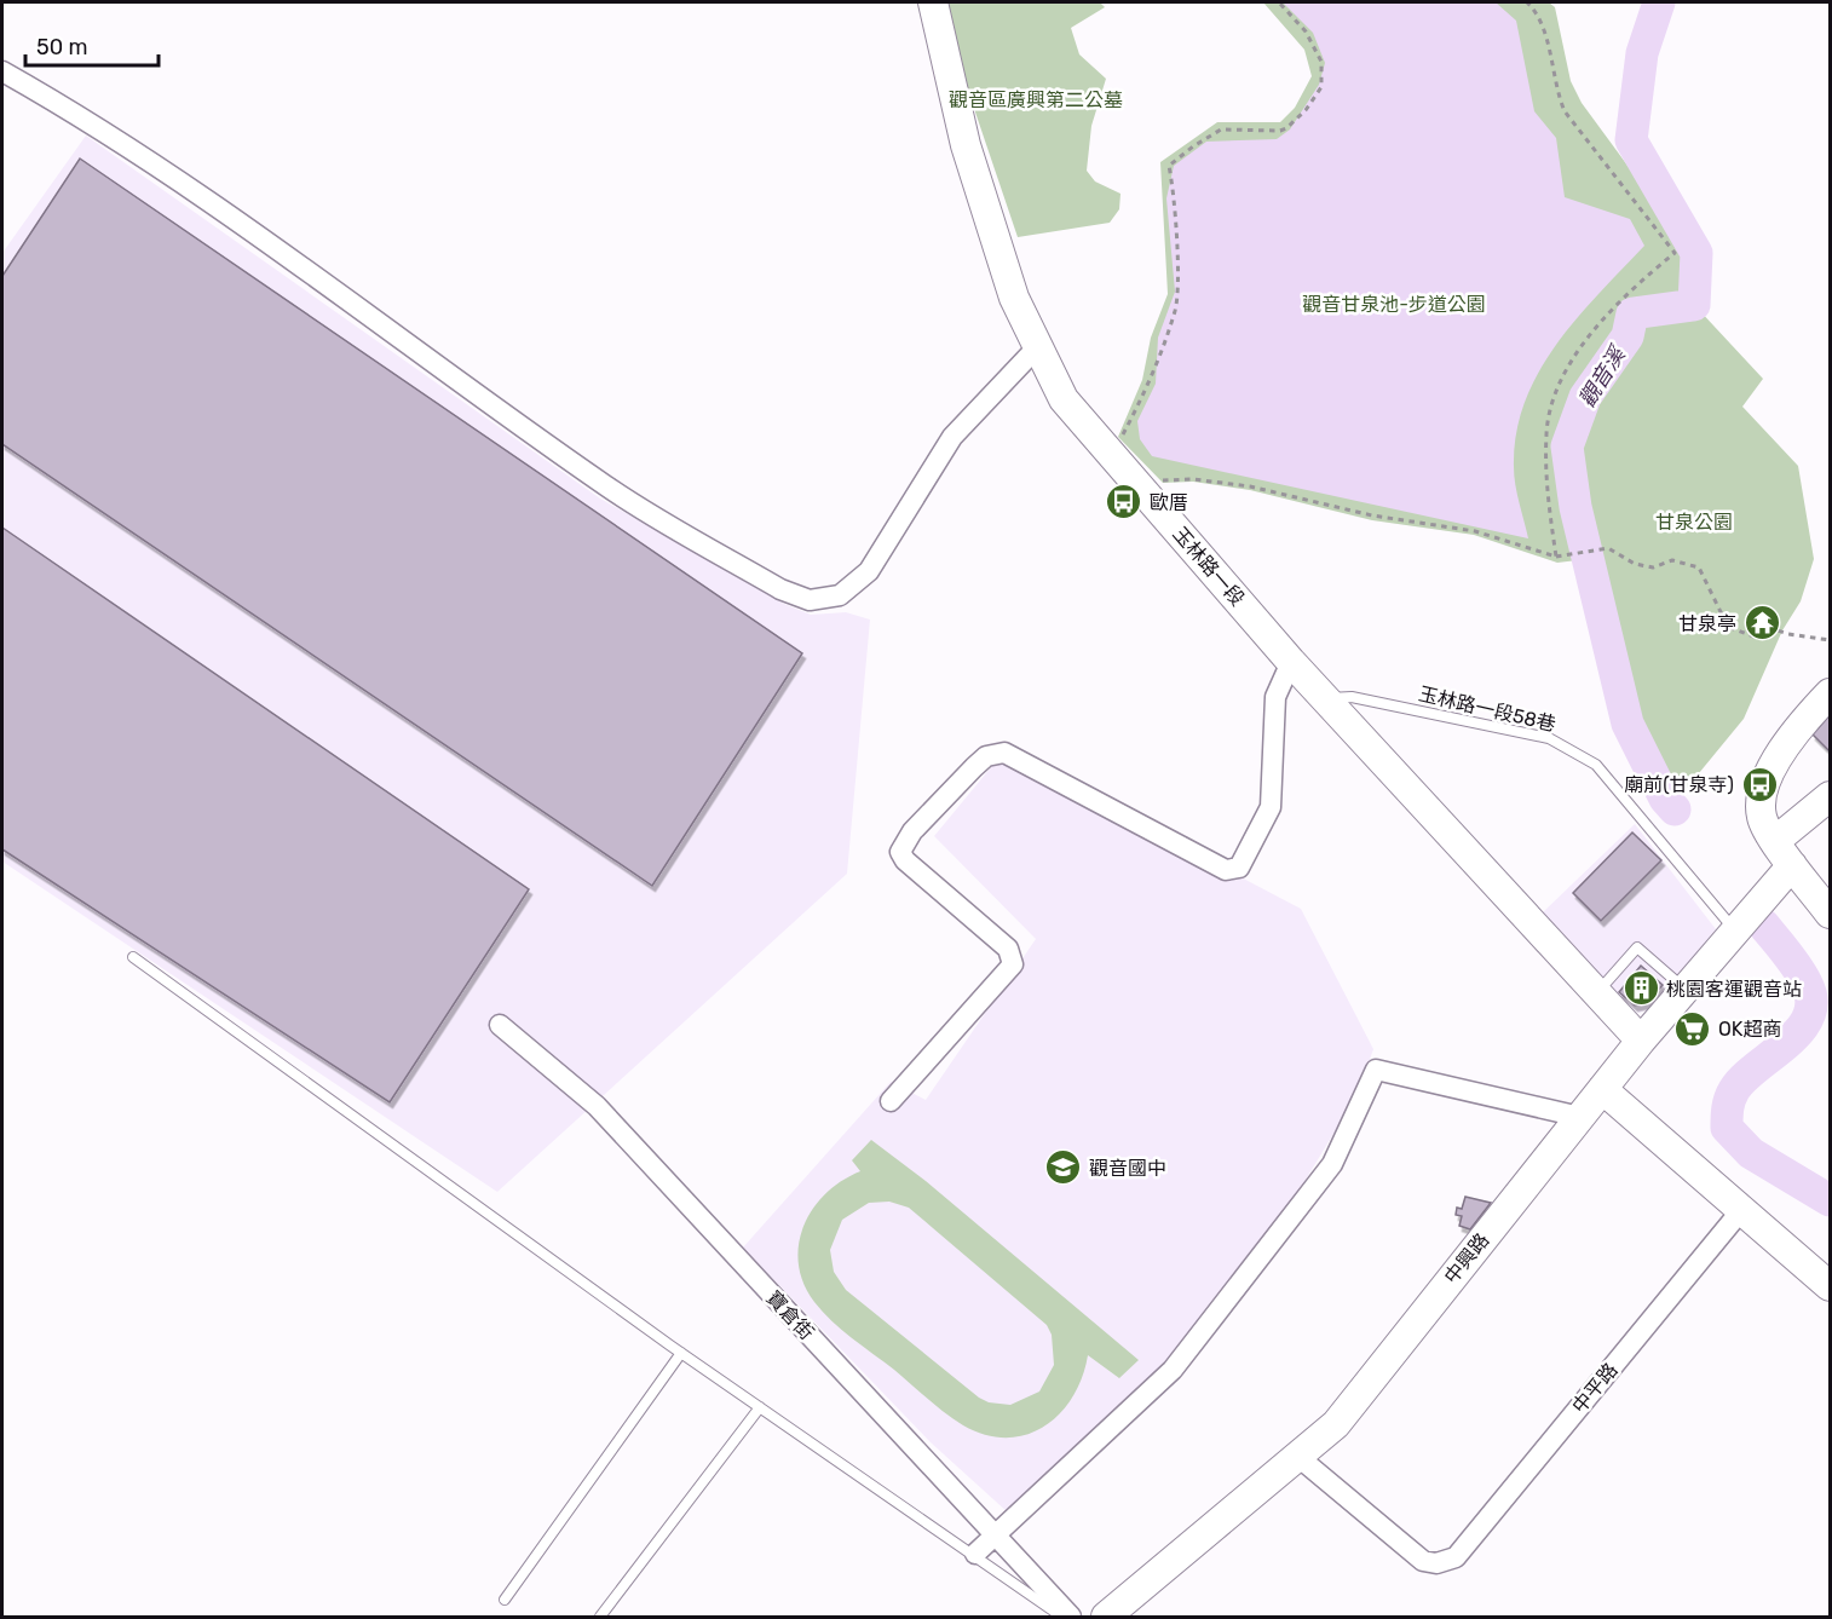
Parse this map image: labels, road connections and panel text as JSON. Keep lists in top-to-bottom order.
{
  "streets": {
    "street": [
      "玉林路一段",
      "中興路",
      "寶倉街",
      "中平路"
    ],
    "lane": ["玉林路一段58巷"]
  },
  "crossings": [
    ["玉林路一段", "玉林路一段58巷"],
    ["玉林路一段", "中興路"],
    ["玉林路一段58巷", "中興路"],
    ["中興路", "中平路"]
  ],
  "water": ["觀音溪"],
  "parks": ["觀音區廣興第二公墓", "觀音甘泉池-步道公園", "甘泉公園"],
  "places": {
    "bus stop": ["歐厝", "廟前(甘泉寺)"],
    "temple": ["甘泉亭"],
    "building": ["桃園客運觀音站"],
    "supermarket": ["OK超商"],
    "school or university": ["觀音國中"]
  },
  "scale_bar": "50 m"
}
